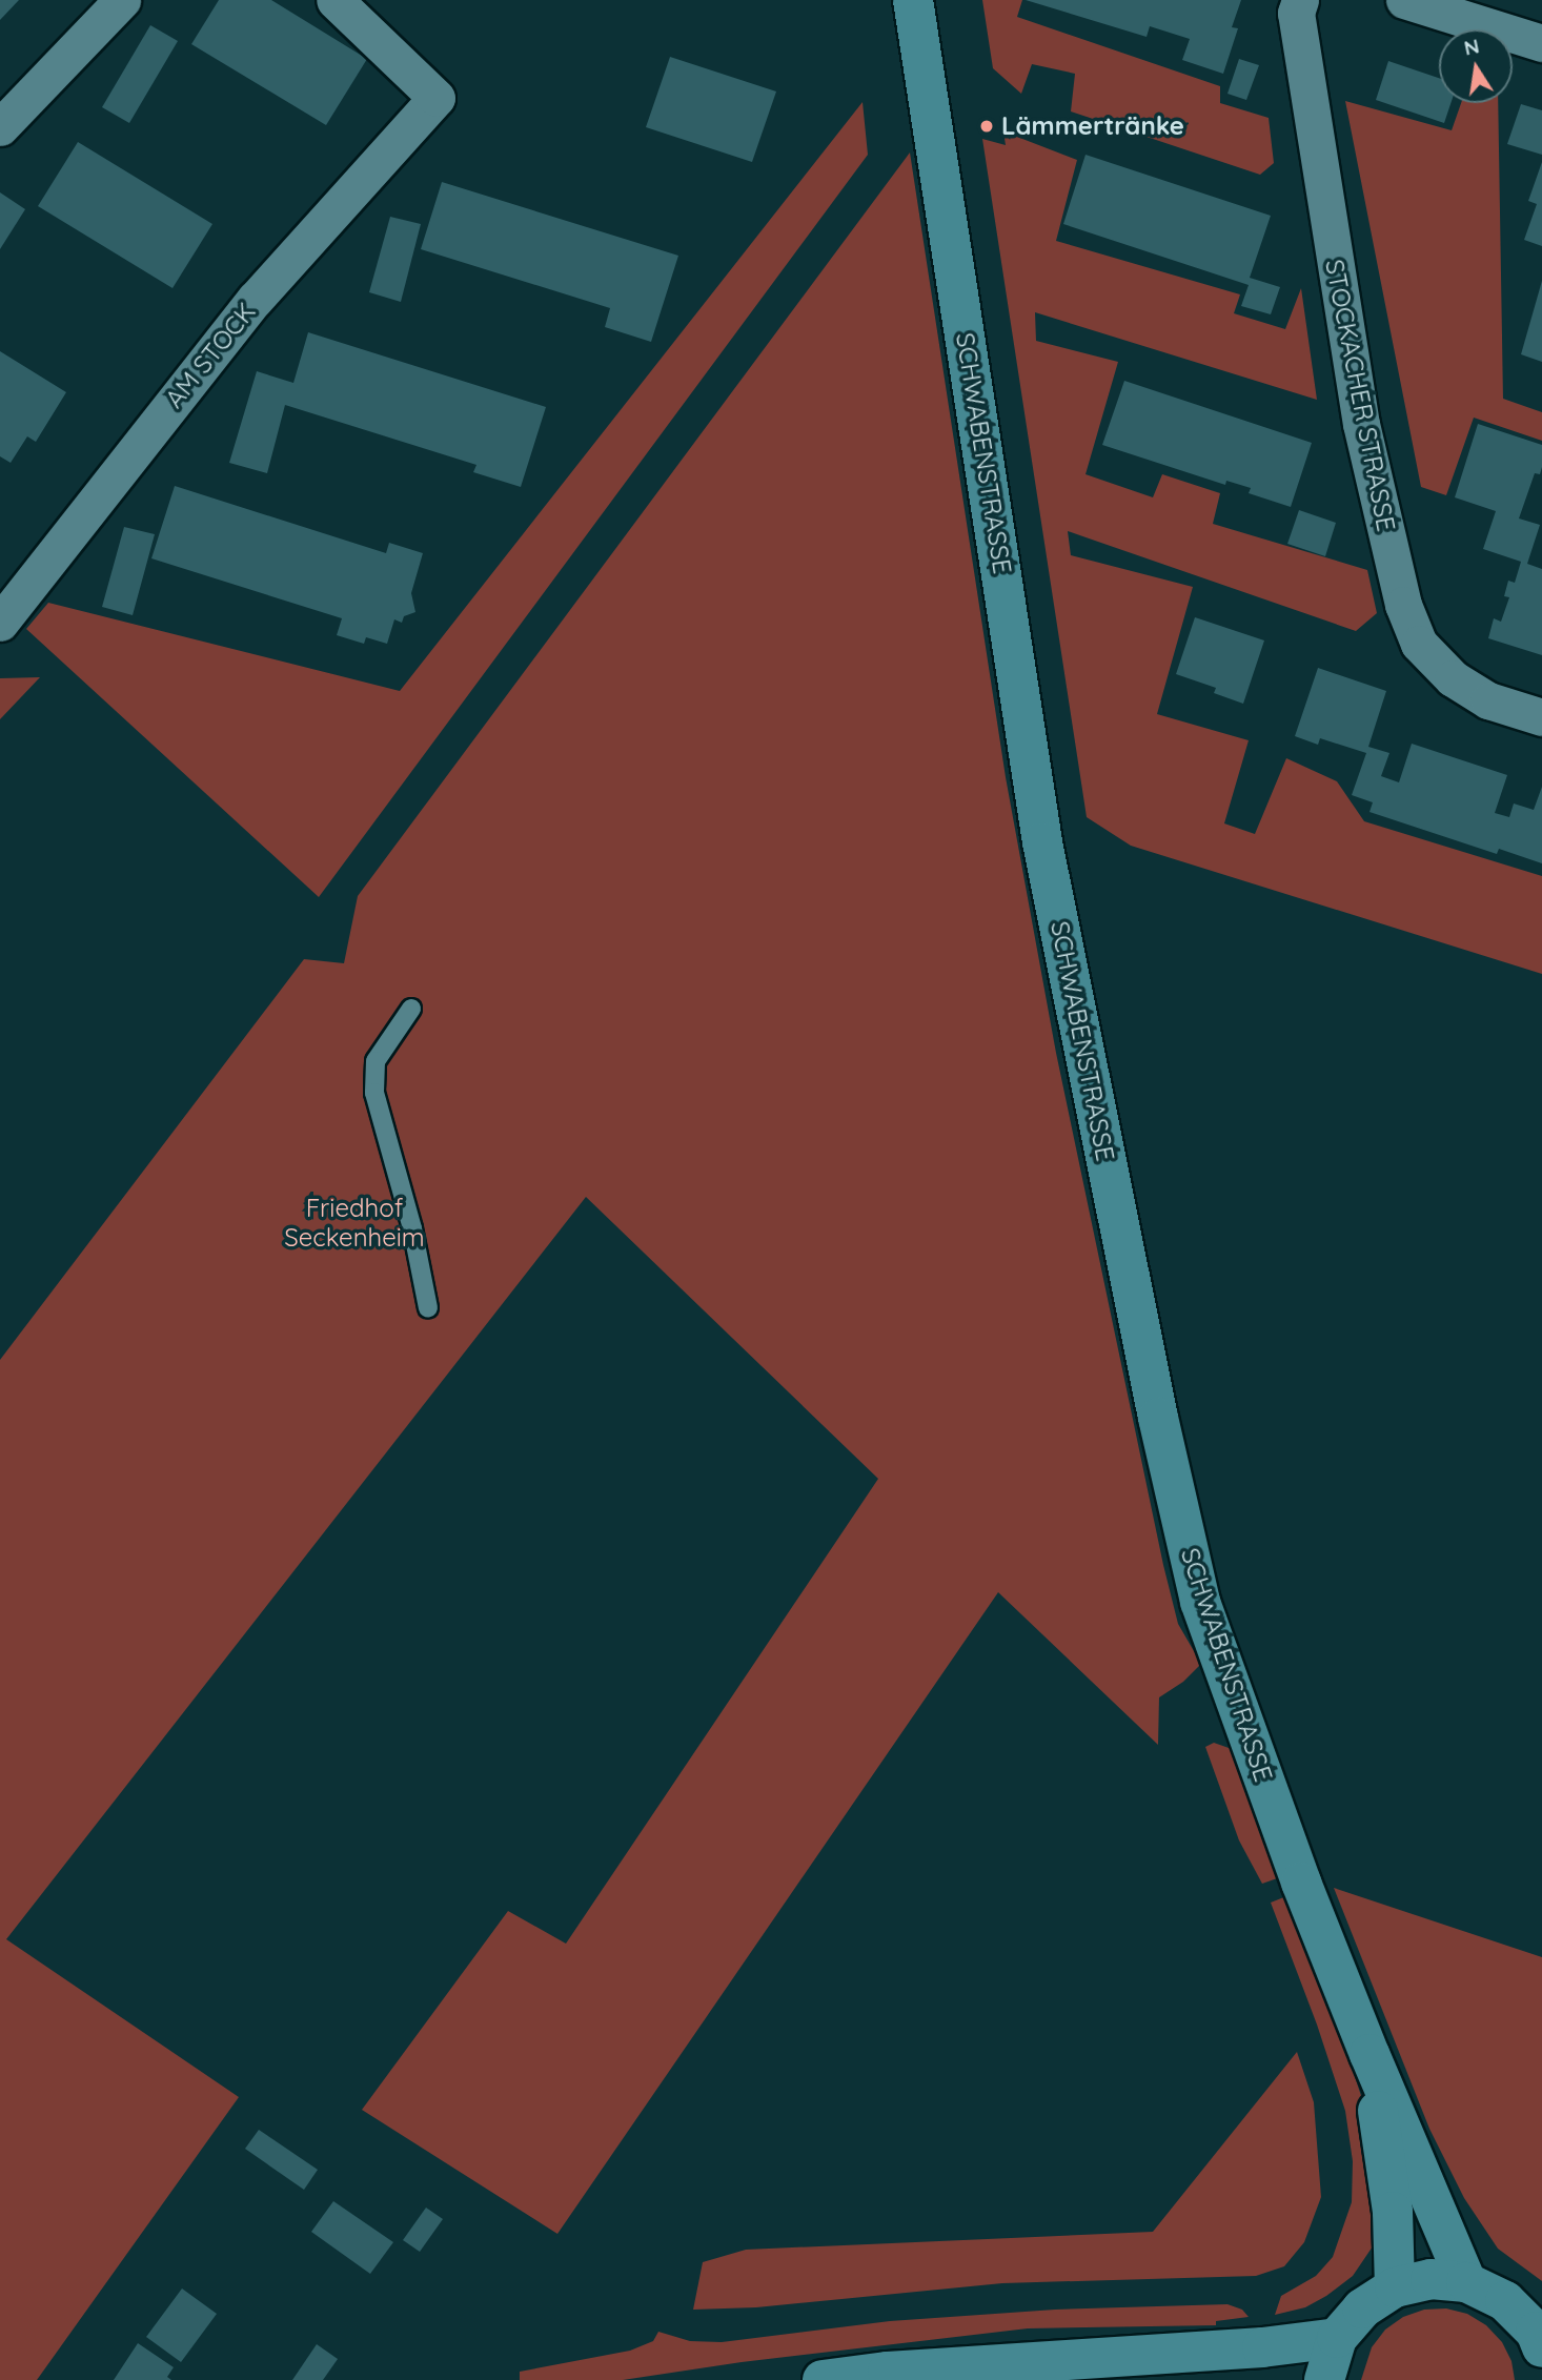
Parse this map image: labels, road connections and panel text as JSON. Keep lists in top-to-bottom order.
{
  "streets": {
    "street": ["AM STOCK", "STOCKACHER STRASSE", "SCHWABENSTRASSE"]
  },
  "parks": ["Friedhof Seckenheim"],
  "places": ["Lämmertränke"],
  "north": "top"
}
